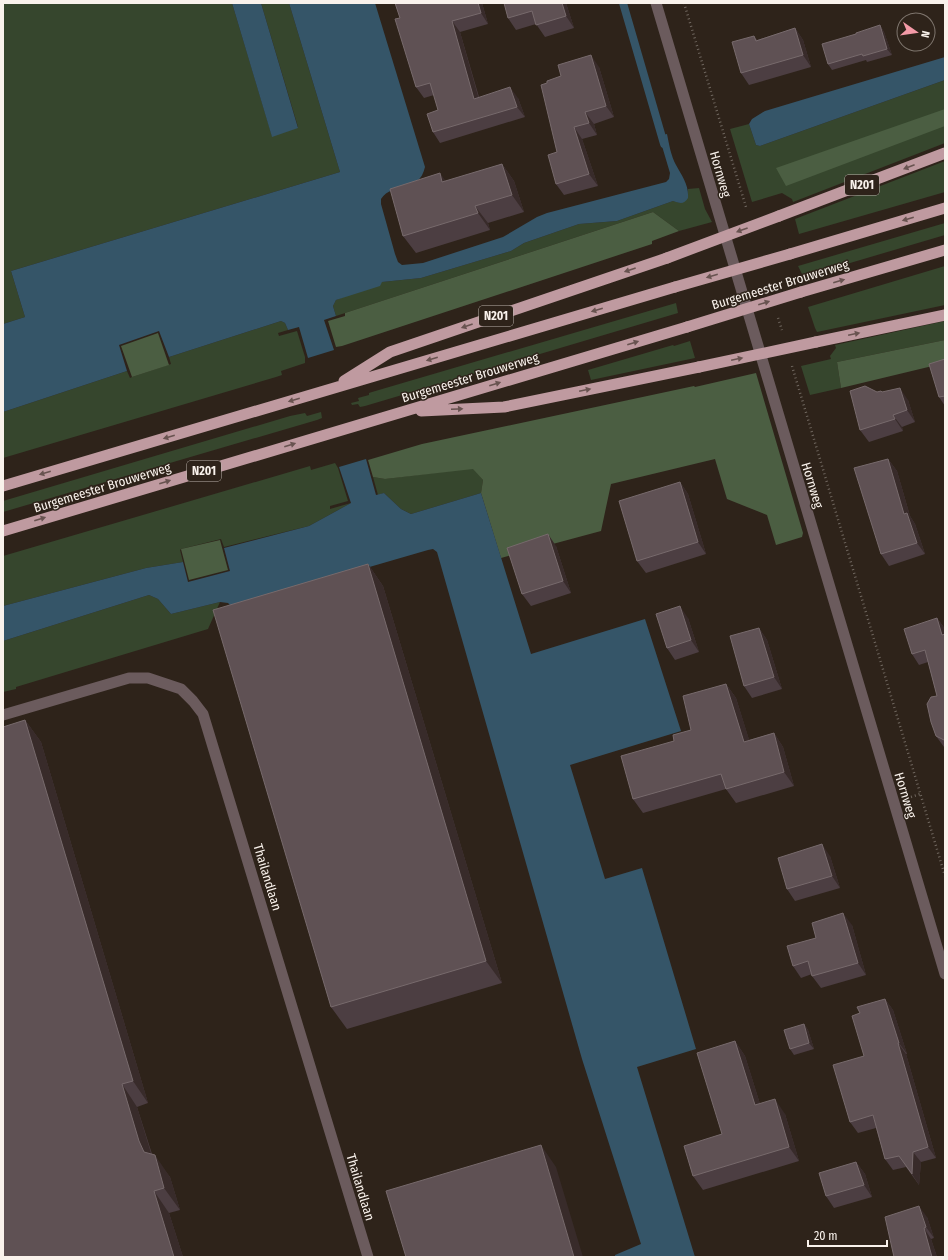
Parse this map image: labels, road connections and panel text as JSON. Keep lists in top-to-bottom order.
{
  "streets": {
    "highway": ["N201", "Burgemeester Brouwerweg"],
    "street": ["Hornweg", "Thailandlaan"]
  },
  "crossings": [
    ["N201", "Burgemeester Brouwerweg"]
  ],
  "scale_bar": "20 m",
  "north": "right"
}
